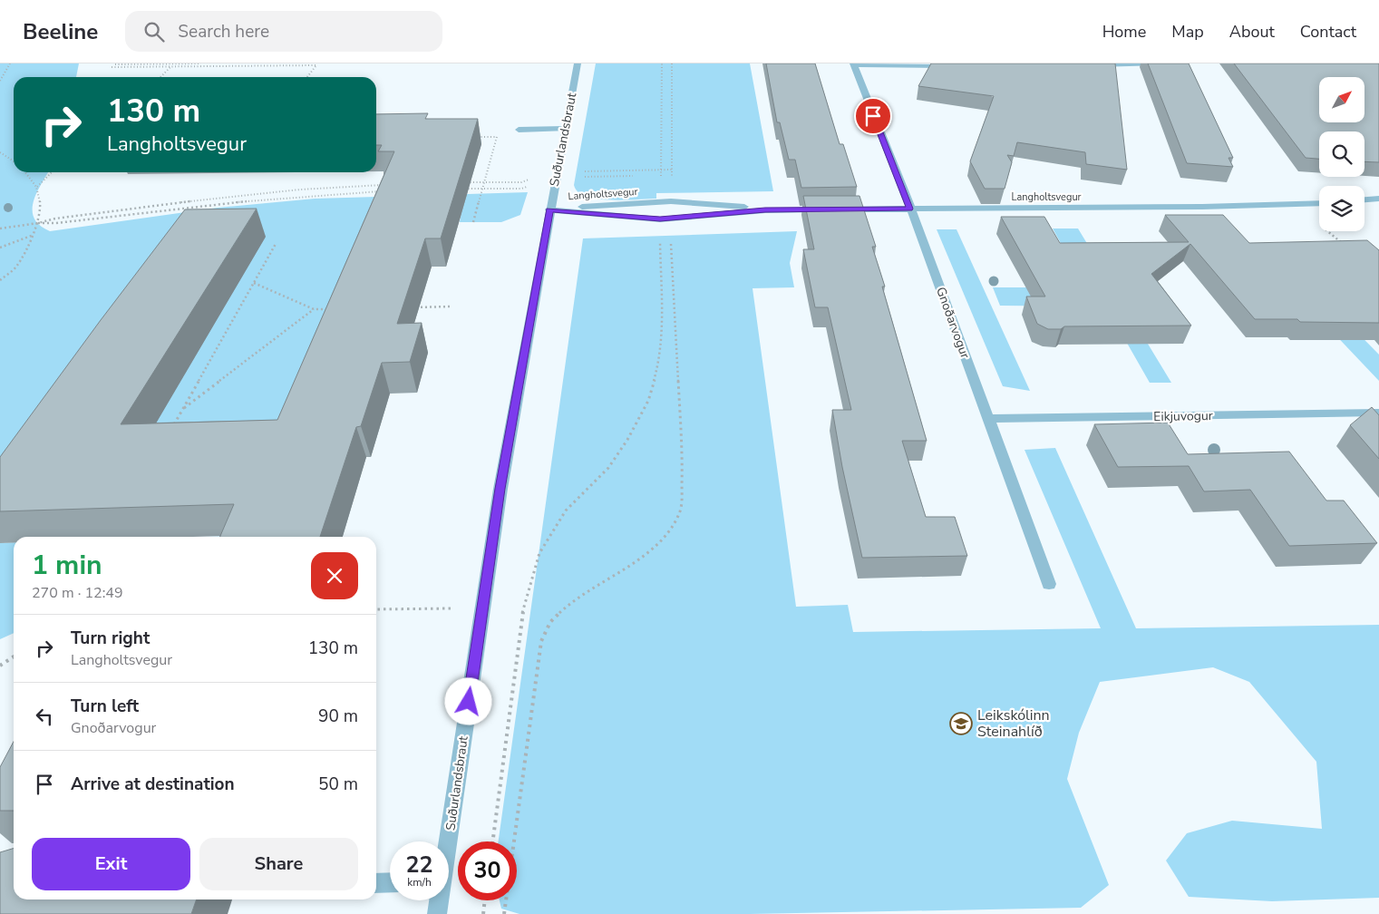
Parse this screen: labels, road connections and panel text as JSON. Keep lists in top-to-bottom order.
{
  "streets": {
    "street": [
      "Suðurlandsbraut",
      "Langholtsvegur",
      "Gnoðarvogur",
      "Eikjuvogur"
    ]
  },
  "crossings": [
    ["Suðurlandsbraut", "Langholtsvegur"],
    ["Langholtsvegur", "Gnoðarvogur"],
    ["Gnoðarvogur", "Eikjuvogur"]
  ],
  "places": {
    "school or university": ["Leikskólinn Steinahlíð"]
  },
  "north": "top right",
  "page": {
    "header": "Beeline",
    "search": "Search here",
    "nav": [
      "Home",
      "Map",
      "About",
      "Contact"
    ],
    "turn": ["130 m", "Langholtsvegur"],
    "heading": ["1 min", "270 m · 12:49"],
    "list": [
      {
        "name": "Turn right",
        "note": "Langholtsvegur",
        "value": "130 m"
      },
      {
        "name": "Turn left",
        "note": "Gnoðarvogur",
        "value": "90 m"
      },
      {
        "name": "Arrive at destination",
        "value": "50 m"
      }
    ],
    "buttons": ["Exit", "Share"],
    "speed": "22 km/h",
    "limit": "30"
  }
}
